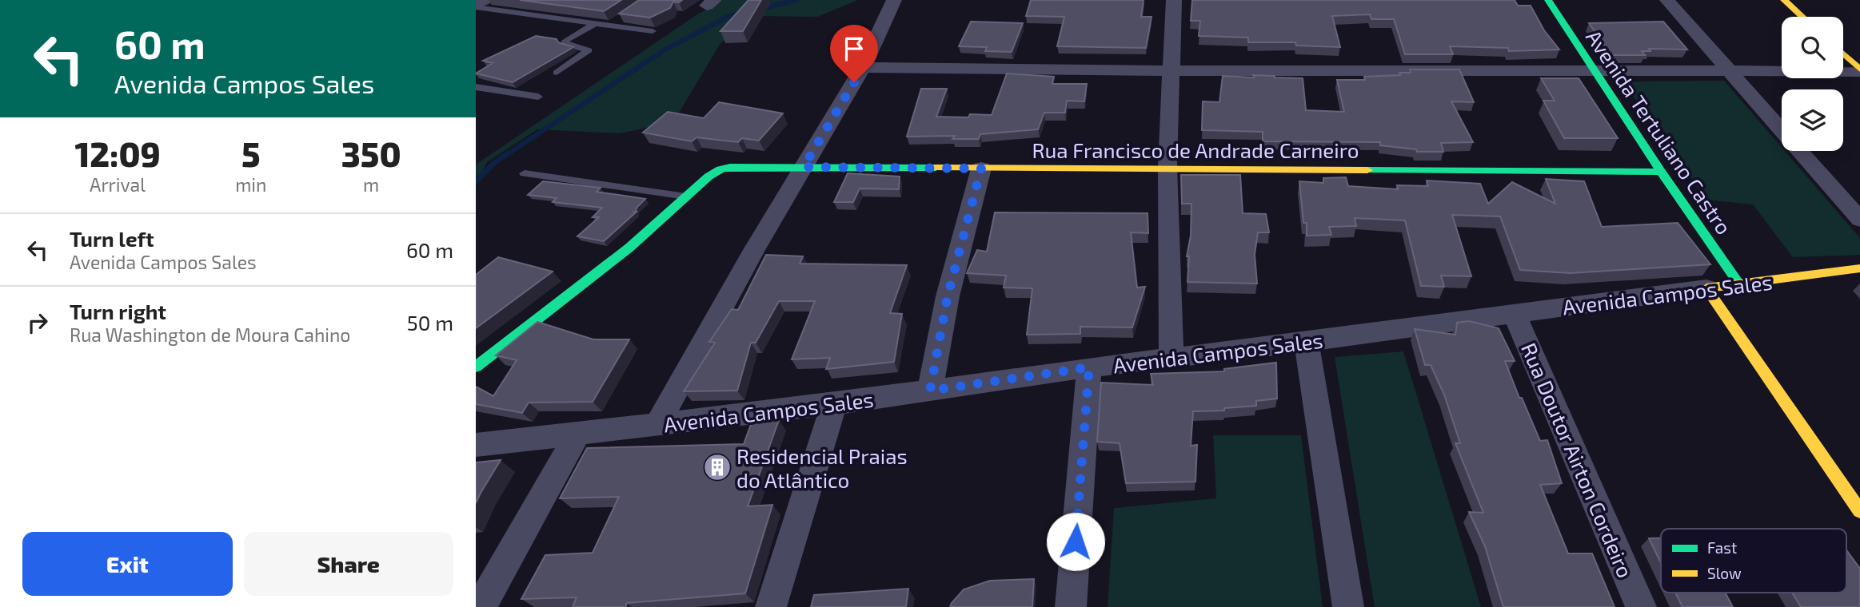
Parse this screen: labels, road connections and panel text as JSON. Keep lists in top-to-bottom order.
{
  "streets": {
    "street": [
      "Avenida Tertuliano Castro",
      "Rua Francisco de Andrade Carneiro",
      "Avenida Campos Sales",
      "Rua Doutor Airton Cordeiro"
    ]
  },
  "crossings": [
    ["Avenida Tertuliano Castro", "Rua Francisco de Andrade Carneiro"],
    ["Avenida Tertuliano Castro", "Avenida Campos Sales"],
    ["Avenida Campos Sales", "Rua Doutor Airton Cordeiro"]
  ],
  "places": {
    "building": ["Residencial Praias do Atlântico"]
  },
  "legend": ["Fast", "Slow"],
  "page": {
    "turn": ["60 m", "Avenida Campos Sales"],
    "eta": [
      "12:09",
      "Arrival",
      "5",
      "min",
      "350",
      "m"
    ],
    "list": [
      {
        "name": "Turn left",
        "note": "Avenida Campos Sales",
        "value": "60 m"
      },
      {
        "name": "Turn right",
        "note": "Rua Washington de Moura Cahino",
        "value": "50 m"
      }
    ],
    "buttons": ["Exit", "Share"]
  }
}
